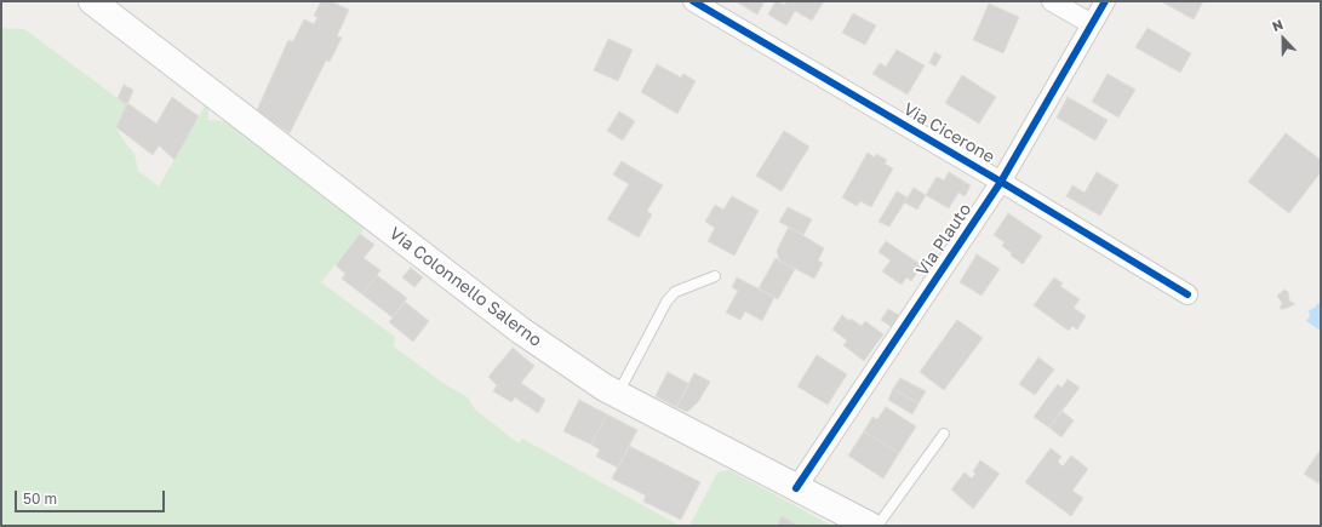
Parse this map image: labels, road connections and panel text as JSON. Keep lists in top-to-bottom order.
{
  "streets": {
    "main road": ["Via Colonnello Salerno"],
    "street": ["Via Cicerone", "Via Plauto"]
  },
  "crossings": [
    ["Via Cicerone", "Via Plauto"],
    ["Via Plauto", "Via Colonnello Salerno"]
  ],
  "scale_bar": "50 m",
  "north": "top"
}
